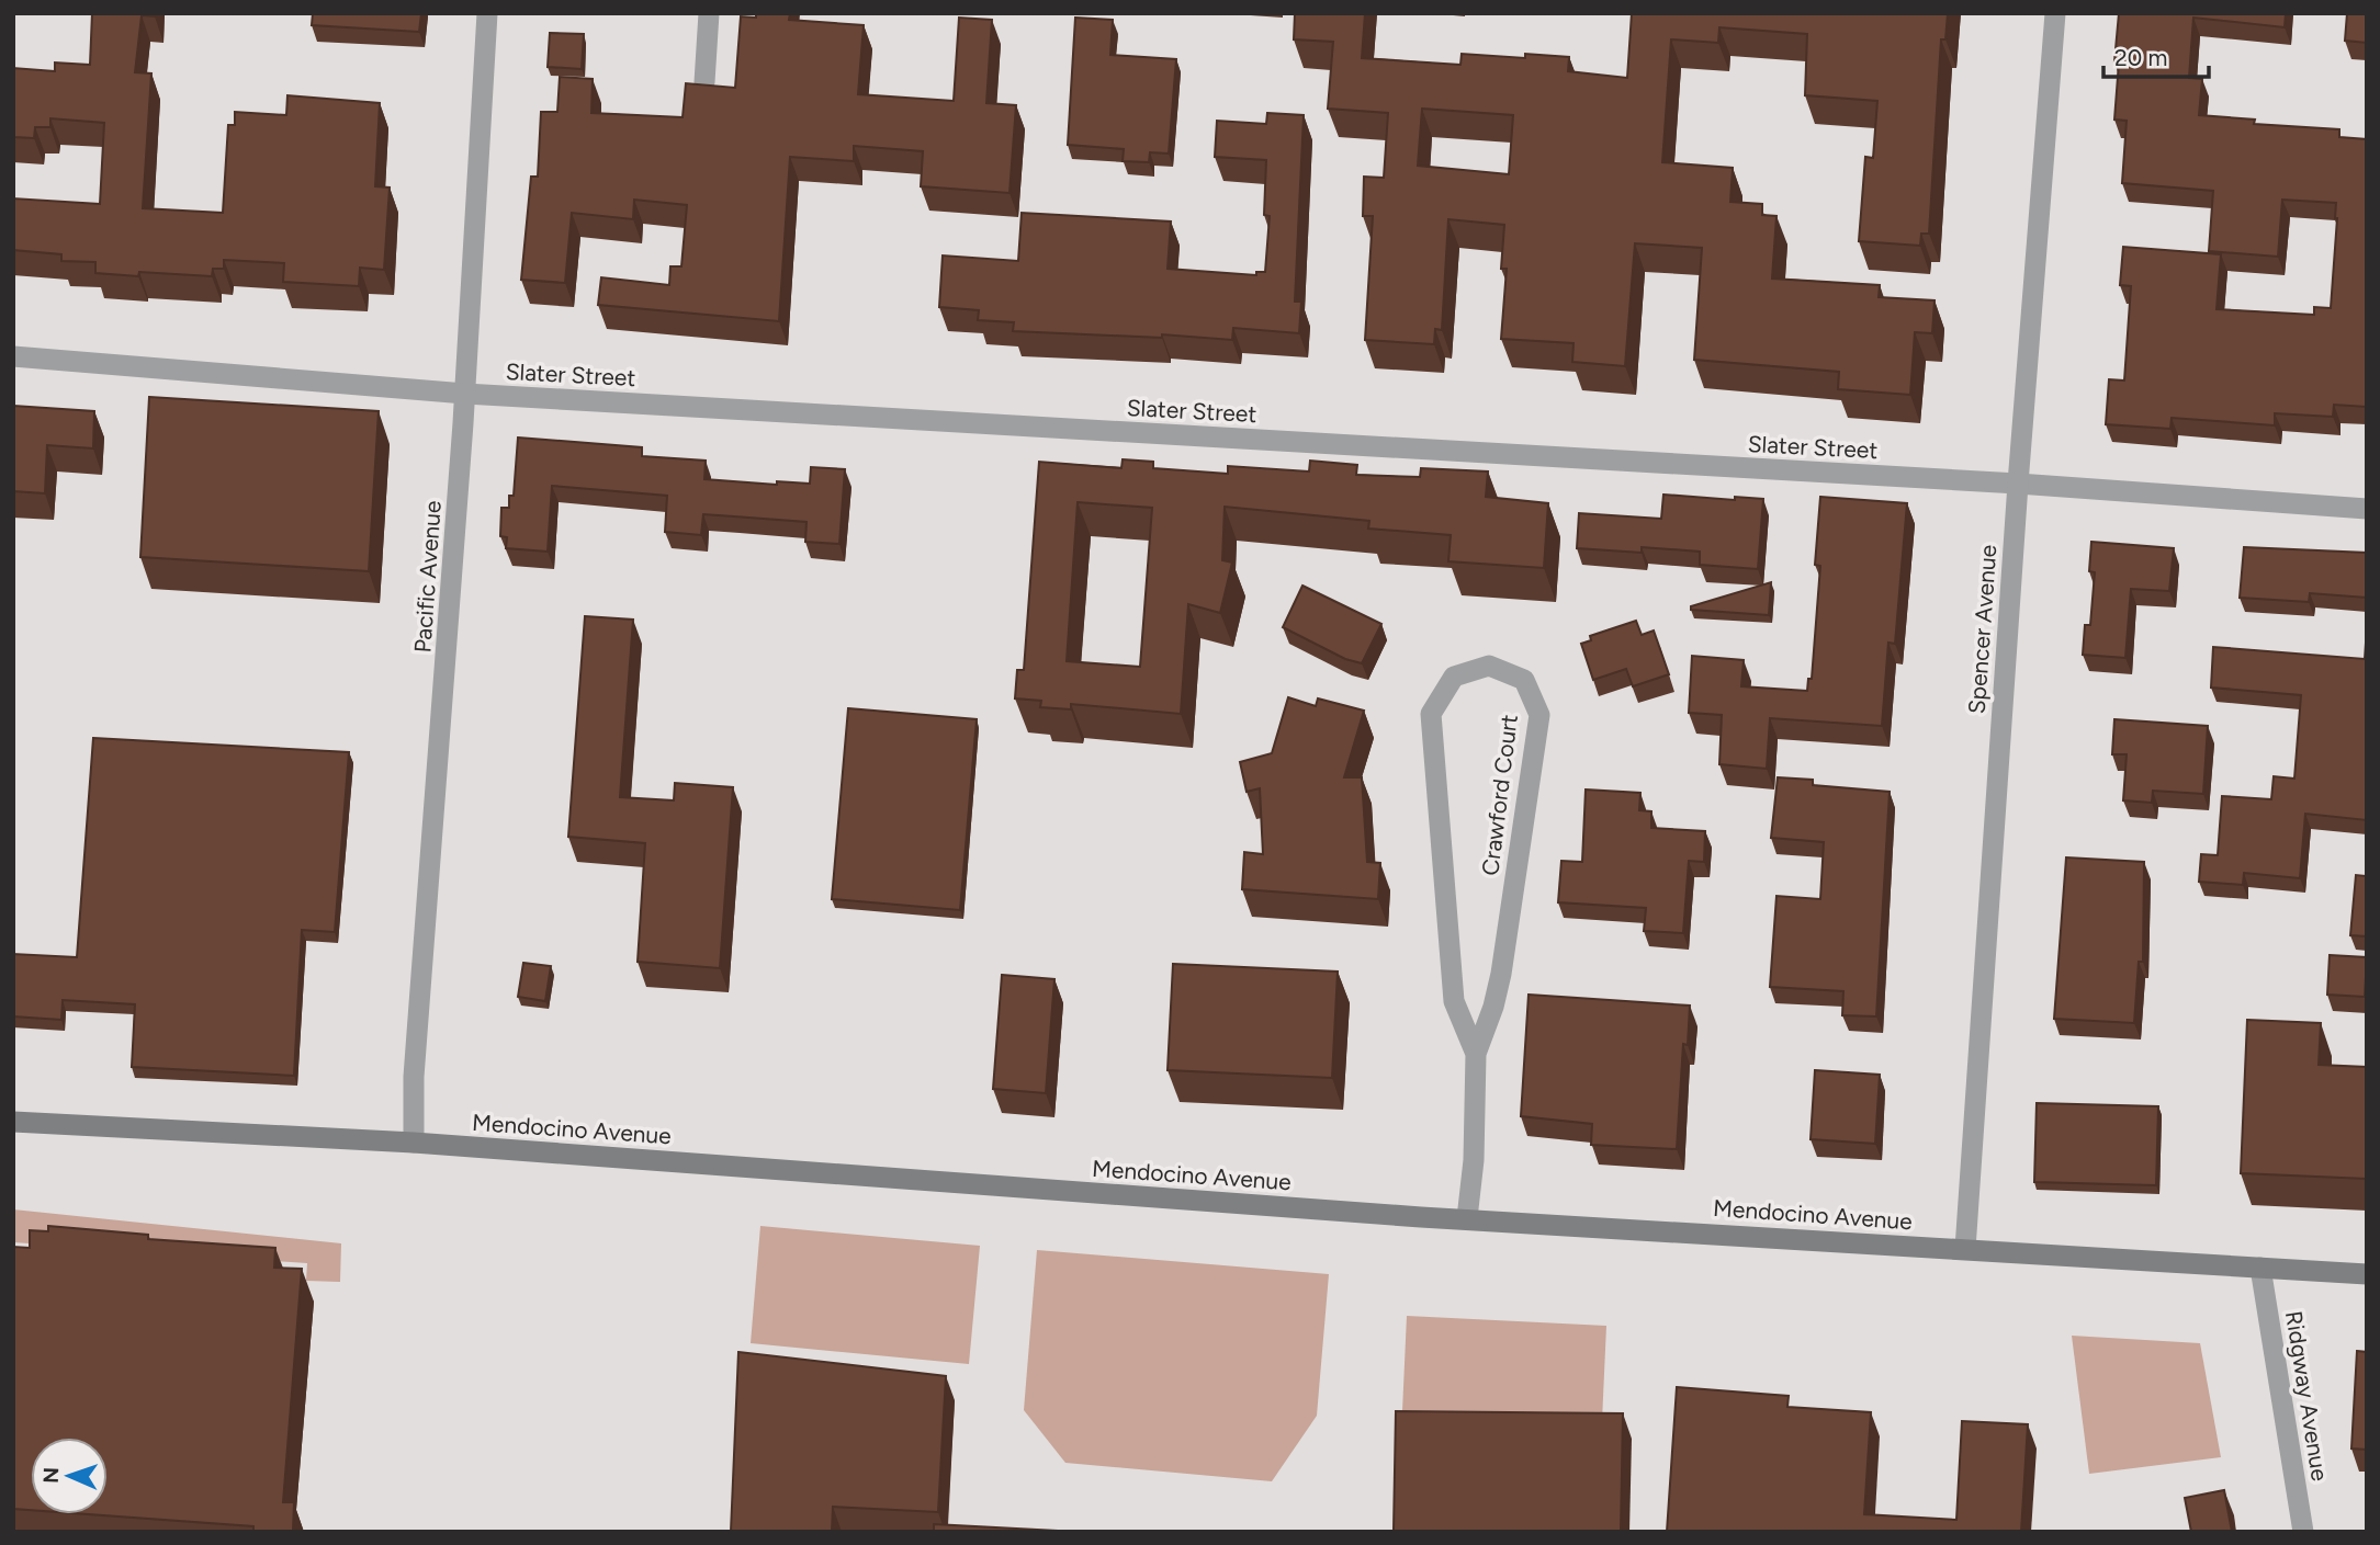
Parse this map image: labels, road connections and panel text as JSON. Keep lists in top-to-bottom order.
{
  "streets": {
    "main road": ["Mendocino Avenue"],
    "street": [
      "Slater Street",
      "Pacific Avenue",
      "Spencer Avenue",
      "Crawford Court",
      "Ridgway Avenue"
    ]
  },
  "crossings": [
    ["Slater Street", "Pacific Avenue"],
    ["Slater Street", "Spencer Avenue"],
    ["Pacific Avenue", "Mendocino Avenue"],
    ["Spencer Avenue", "Mendocino Avenue"],
    ["Crawford Court", "Mendocino Avenue"],
    ["Mendocino Avenue", "Ridgway Avenue"]
  ],
  "scale_bar": "20 m",
  "north": "left"
}
